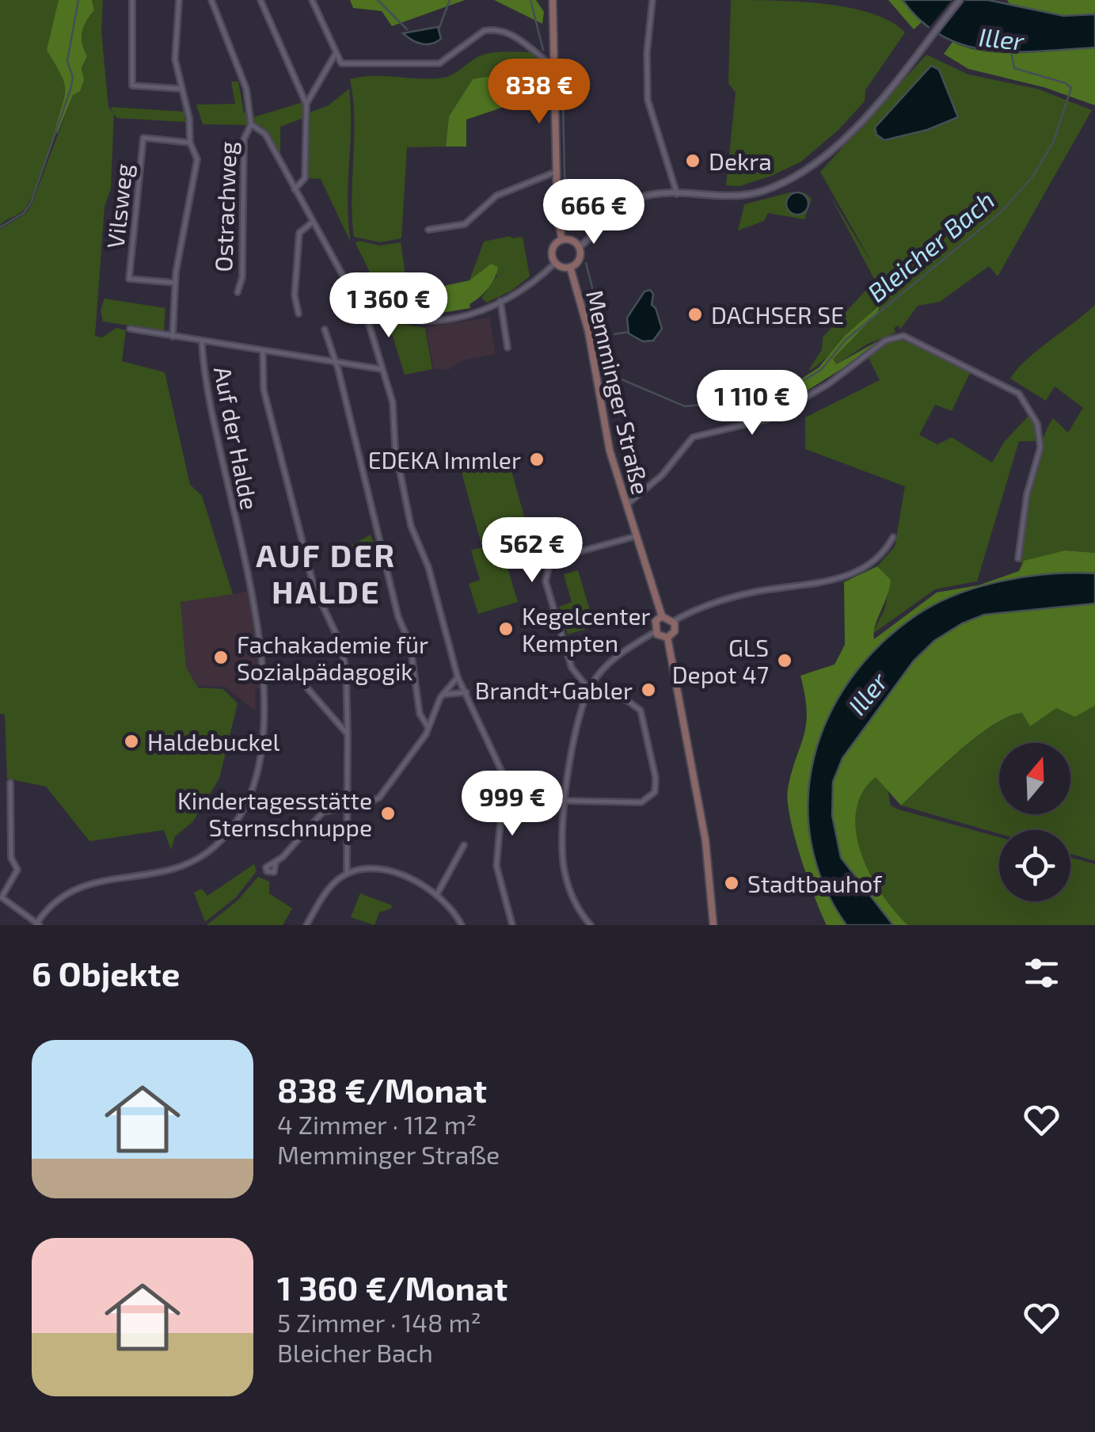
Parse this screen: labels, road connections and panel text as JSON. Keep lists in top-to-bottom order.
{
  "streets": {
    "main road": ["Memminger Straße"],
    "street": ["Vilsweg", "Ostrachweg", "Auf der Halde"]
  },
  "districts": ["AUF DER HALDE"],
  "water": ["Iller", "Bleicher Bach"],
  "places": [
    "Dekra",
    "DACHSER SE",
    "EDEKA Immler",
    "Kegelcenter Kempten",
    "Fachakademie für Sozialpädagogik",
    "GLS Depot 47",
    "Brandt+Gabler",
    "Haldebuckel",
    "Kindertagesstätte Sternschnuppe",
    "Stadtbauhof"
  ],
  "north": "top",
  "page": {
    "price": [
      "838 €",
      "666 €",
      "1 360 €",
      "1 110 €",
      "562 €",
      "999 €"
    ],
    "heading": "6 Objekte",
    "list": [
      {
        "name": "838 €/Monat",
        "note": "4 Zimmer · 112 m² · Memminger Straße"
      },
      {
        "name": "1 360 €/Monat",
        "note": "5 Zimmer · 148 m² · Bleicher Bach"
      }
    ]
  }
}
